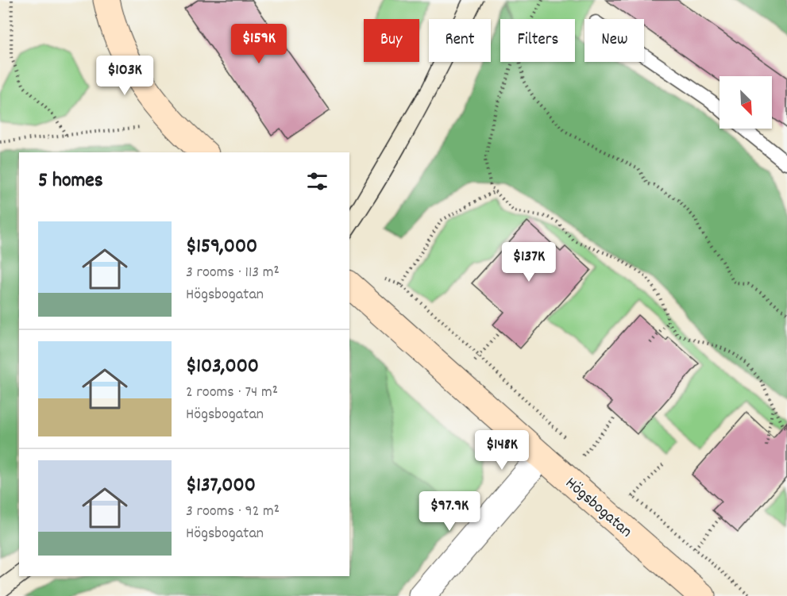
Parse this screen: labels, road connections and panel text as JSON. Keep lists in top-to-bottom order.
{
  "streets": {
    "street": ["Högsbogatan"]
  },
  "north": "bottom right",
  "page": {
    "chip": [
      "Buy",
      "Rent",
      "Filters",
      "New"
    ],
    "price": [
      "$159K",
      "$103K",
      "$137K",
      "$148K",
      "$97.9K"
    ],
    "heading": "5 homes",
    "list": [
      {
        "name": "$159,000",
        "note": "3 rooms · 113 m² · Högsbogatan"
      },
      {
        "name": "$103,000",
        "note": "2 rooms · 74 m² · Högsbogatan"
      },
      {
        "name": "$137,000",
        "note": "3 rooms · 92 m² · Högsbogatan"
      }
    ]
  }
}
